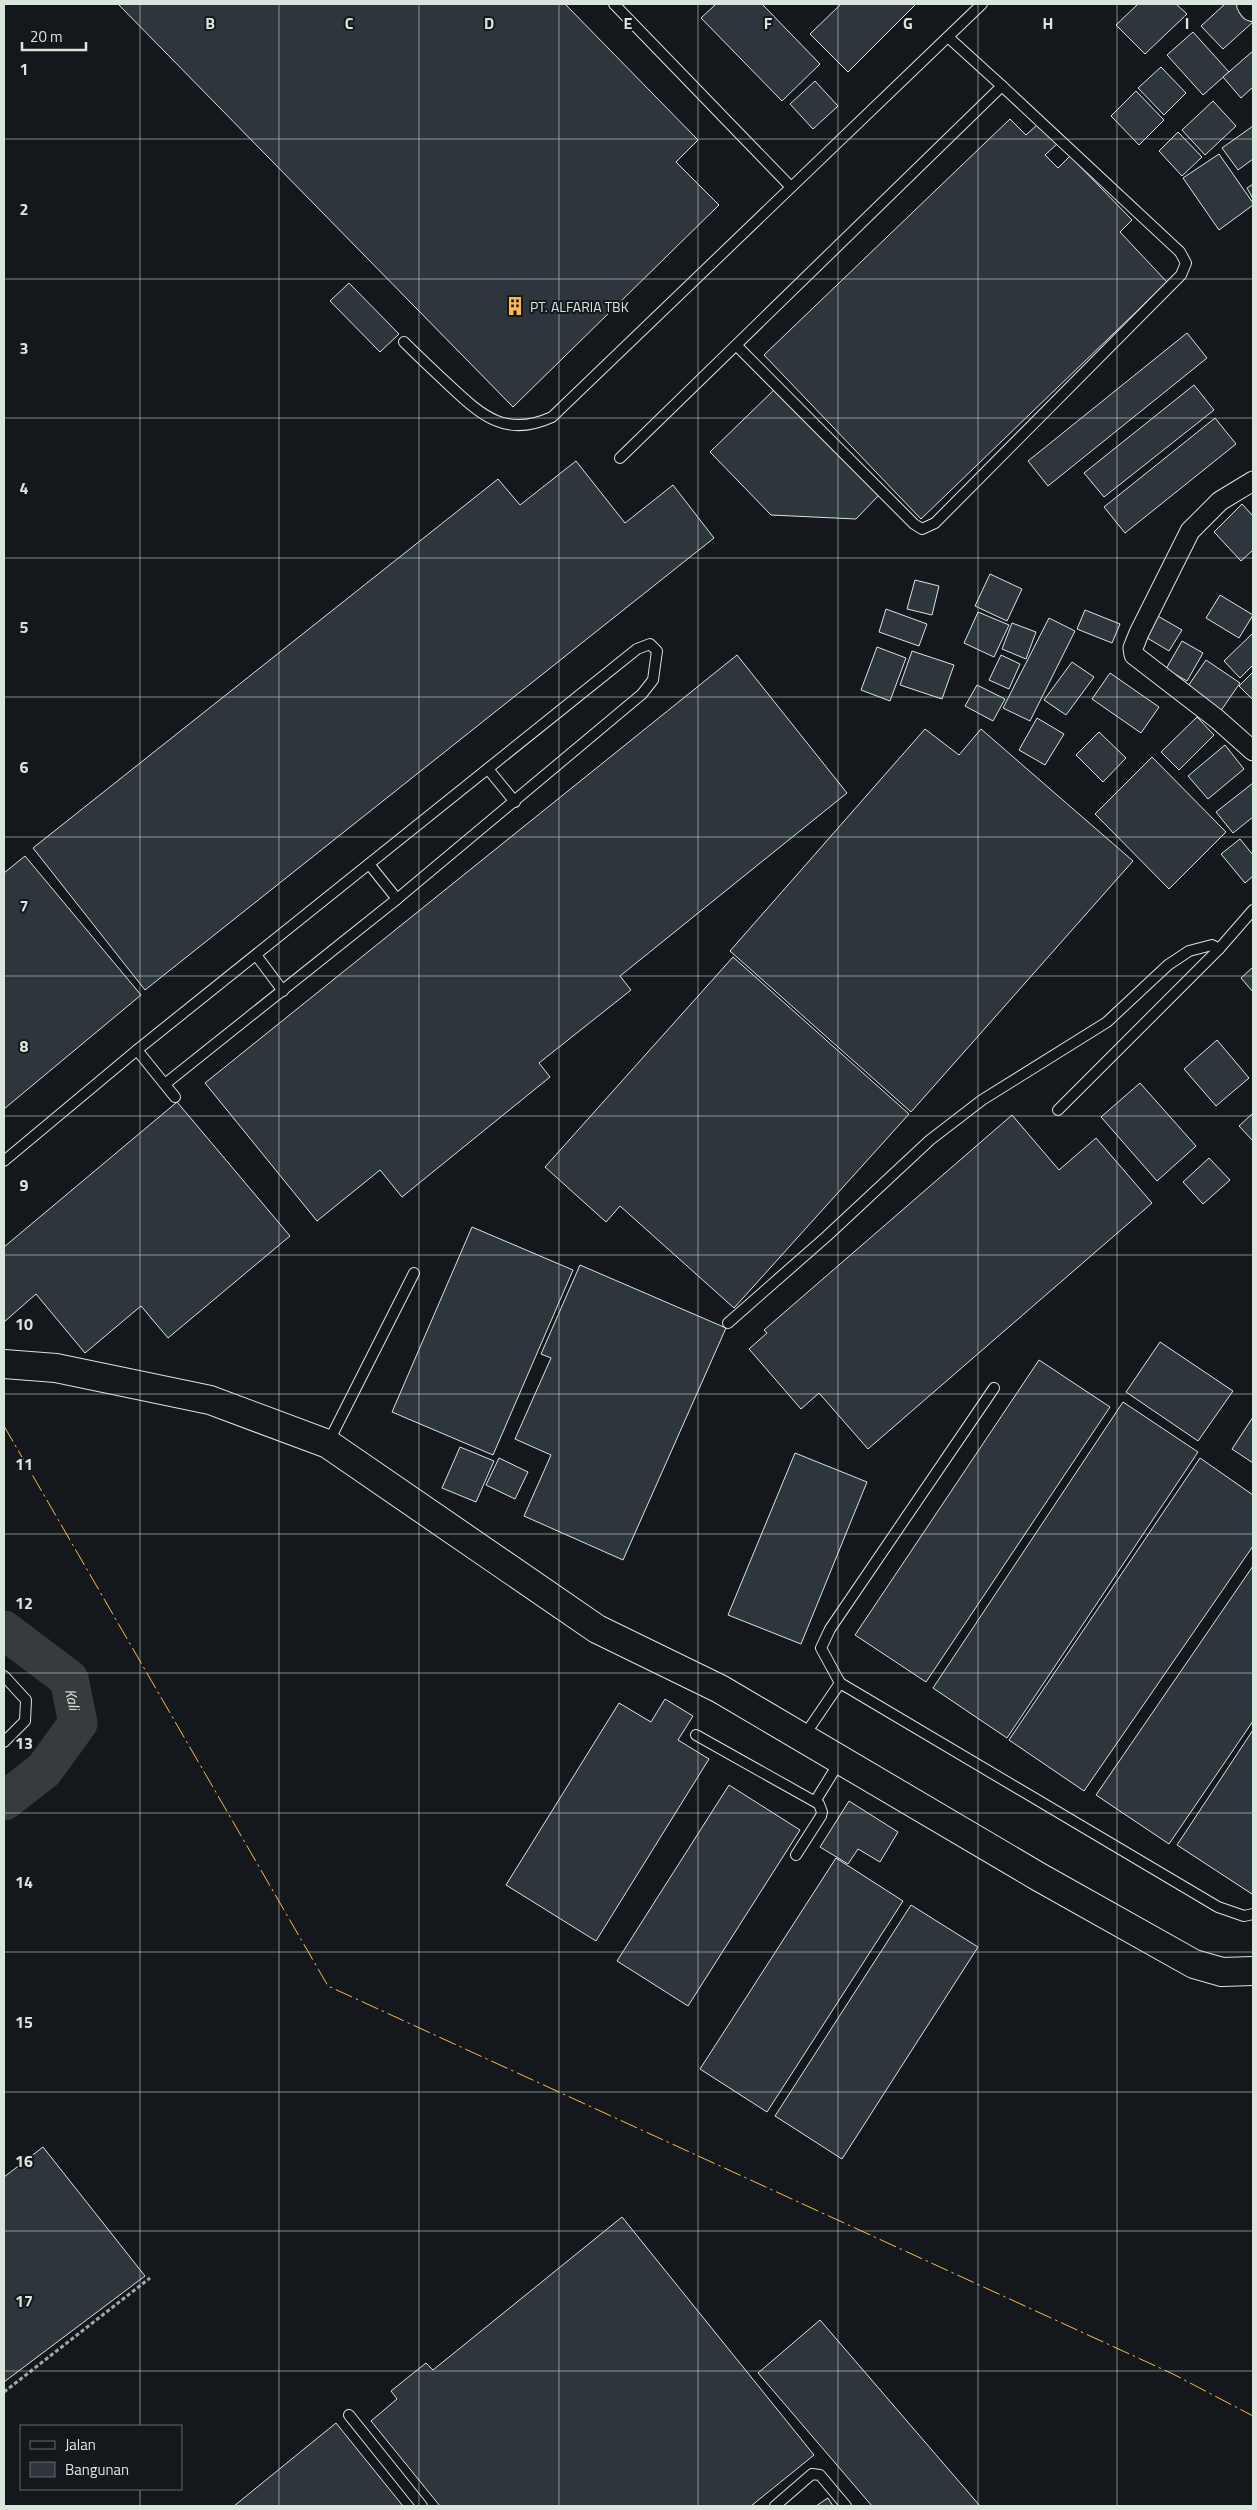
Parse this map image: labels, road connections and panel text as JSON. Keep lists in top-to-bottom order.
{
  "water": ["Kali"],
  "places": {
    "building": ["PT. ALFARIA TBK"]
  },
  "legend": ["Jalan", "Bangunan"],
  "scale_bar": "20 m",
  "grid": {
    "columns": [
      "B",
      "C",
      "D",
      "E",
      "F",
      "G",
      "H",
      "I"
    ],
    "rows": [
      "1",
      "2",
      "3",
      "4",
      "5",
      "6",
      "7",
      "8",
      "9",
      "10",
      "11",
      "12",
      "13",
      "14",
      "15",
      "16",
      "17"
    ]
  }
}
